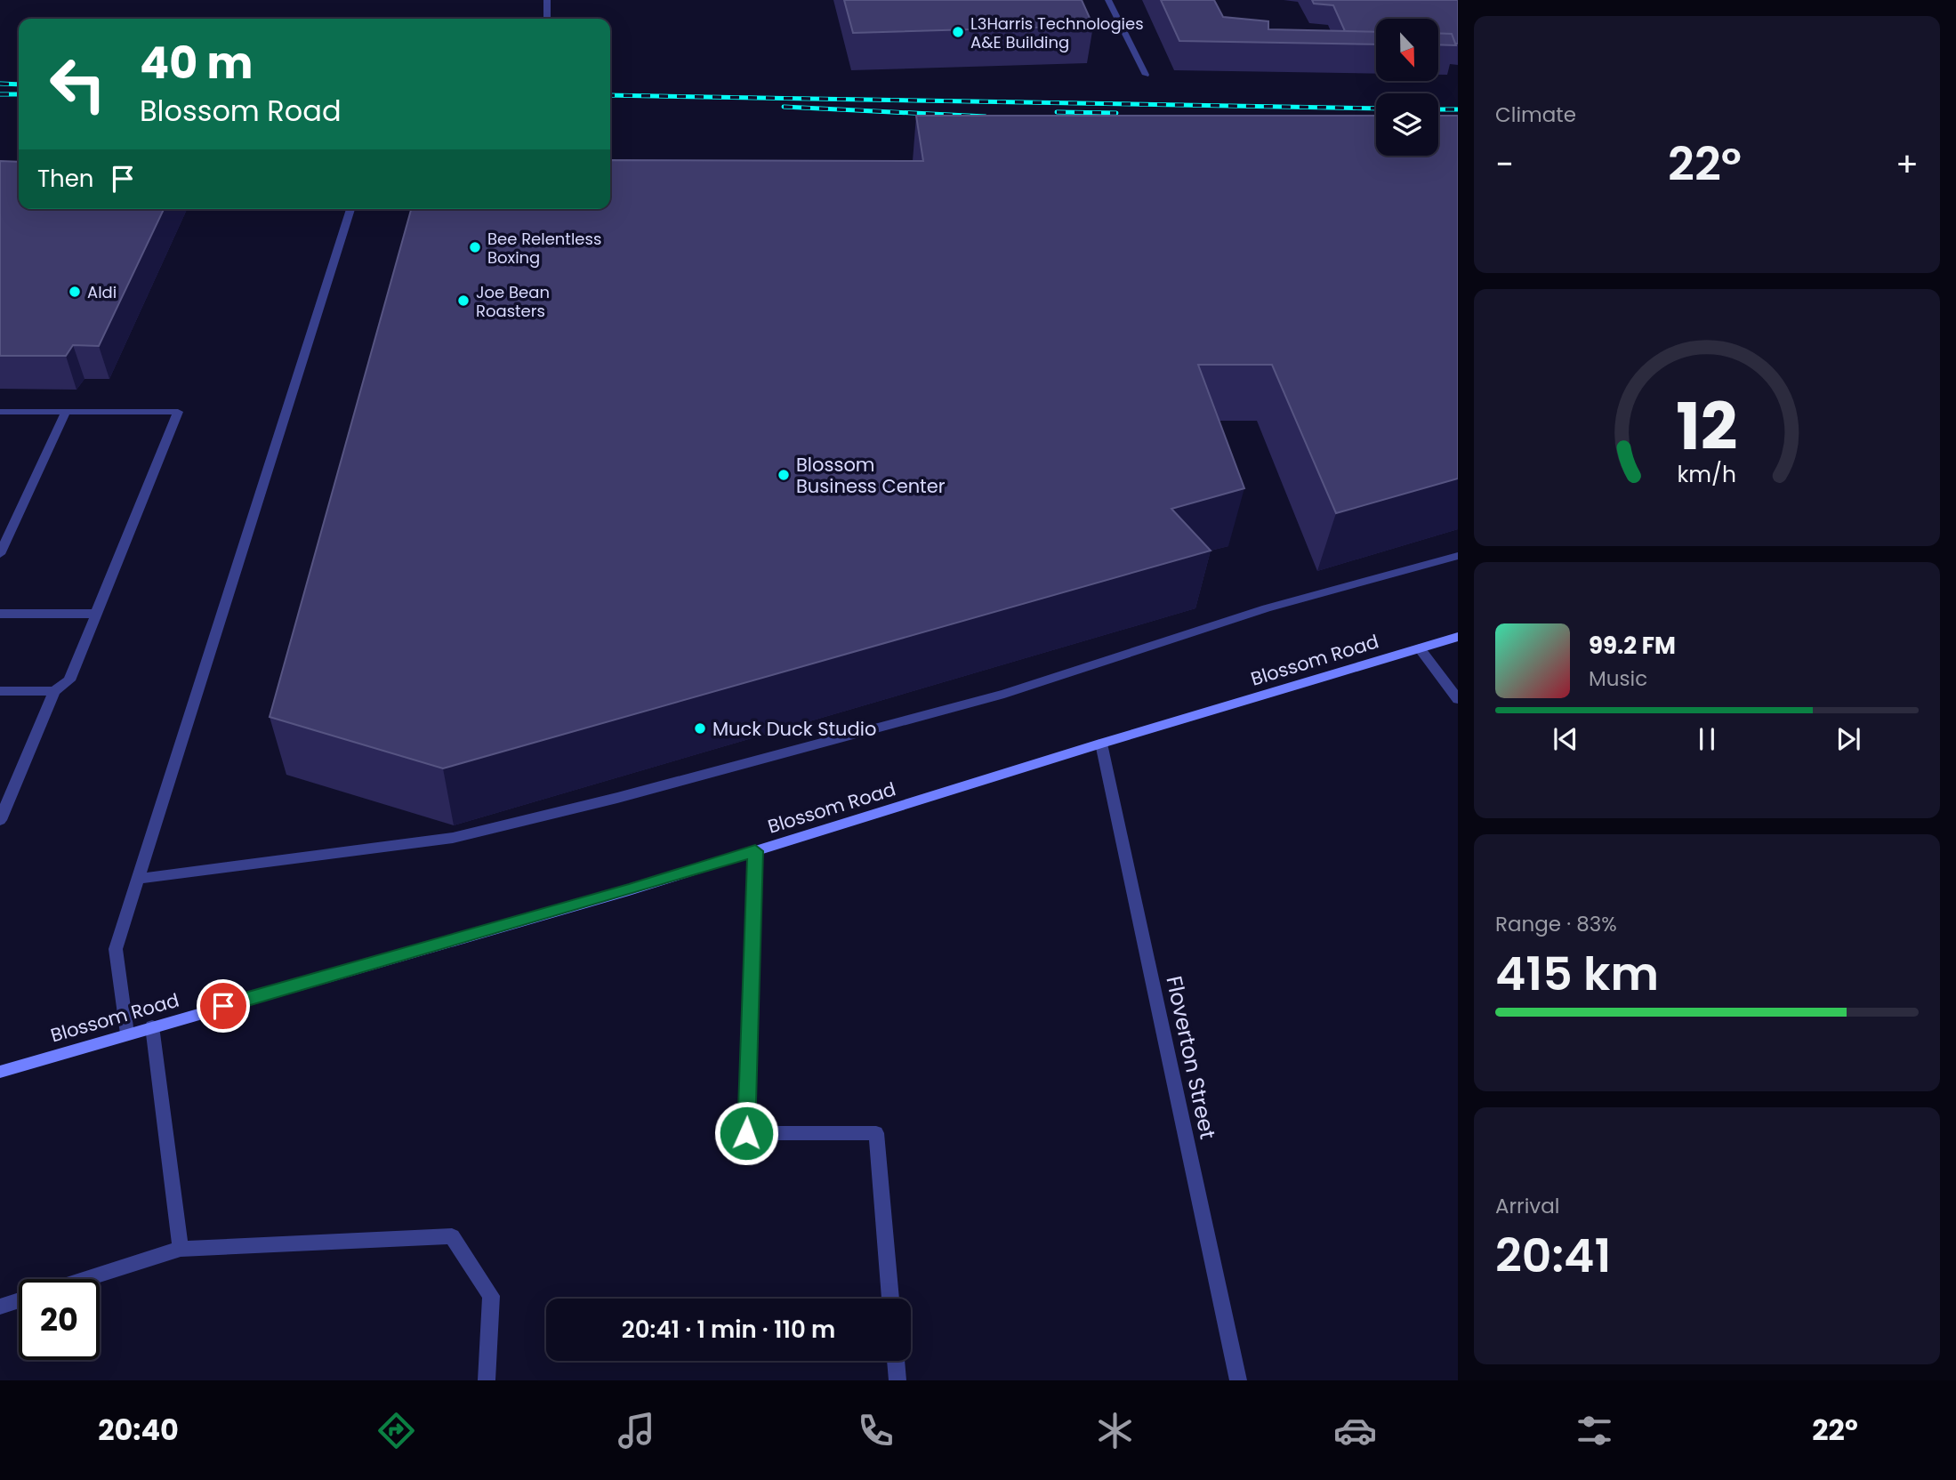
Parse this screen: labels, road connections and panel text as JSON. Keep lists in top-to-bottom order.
{
  "streets": {
    "street": ["Blossom Road", "Floverton Street"]
  },
  "crossings": [
    ["Blossom Road", "Floverton Street"]
  ],
  "places": [
    "L3Harris Technologies A&E Building",
    "Bee Relentless Boxing",
    "Aldi",
    "Joe Bean Roasters",
    "Blossom Business Center",
    "Muck Duck Studio"
  ],
  "north": "bottom",
  "page": {
    "tile": [
      "Climate",
      ["Range · 83%", "415 km"],
      ["Arrival", "20:41"]
    ],
    "turn": ["40 m", "Blossom Road"],
    "heat": ["−", "22°", "+"],
    "then": "Then",
    "song": ["99.2 FM", "Music"],
    "limit": "20",
    "trip": "20:41 · 1 min · 110 m",
    "tabs": ["20:40", "22°"],
    "gauge": ["12", "km/h"]
  }
}
